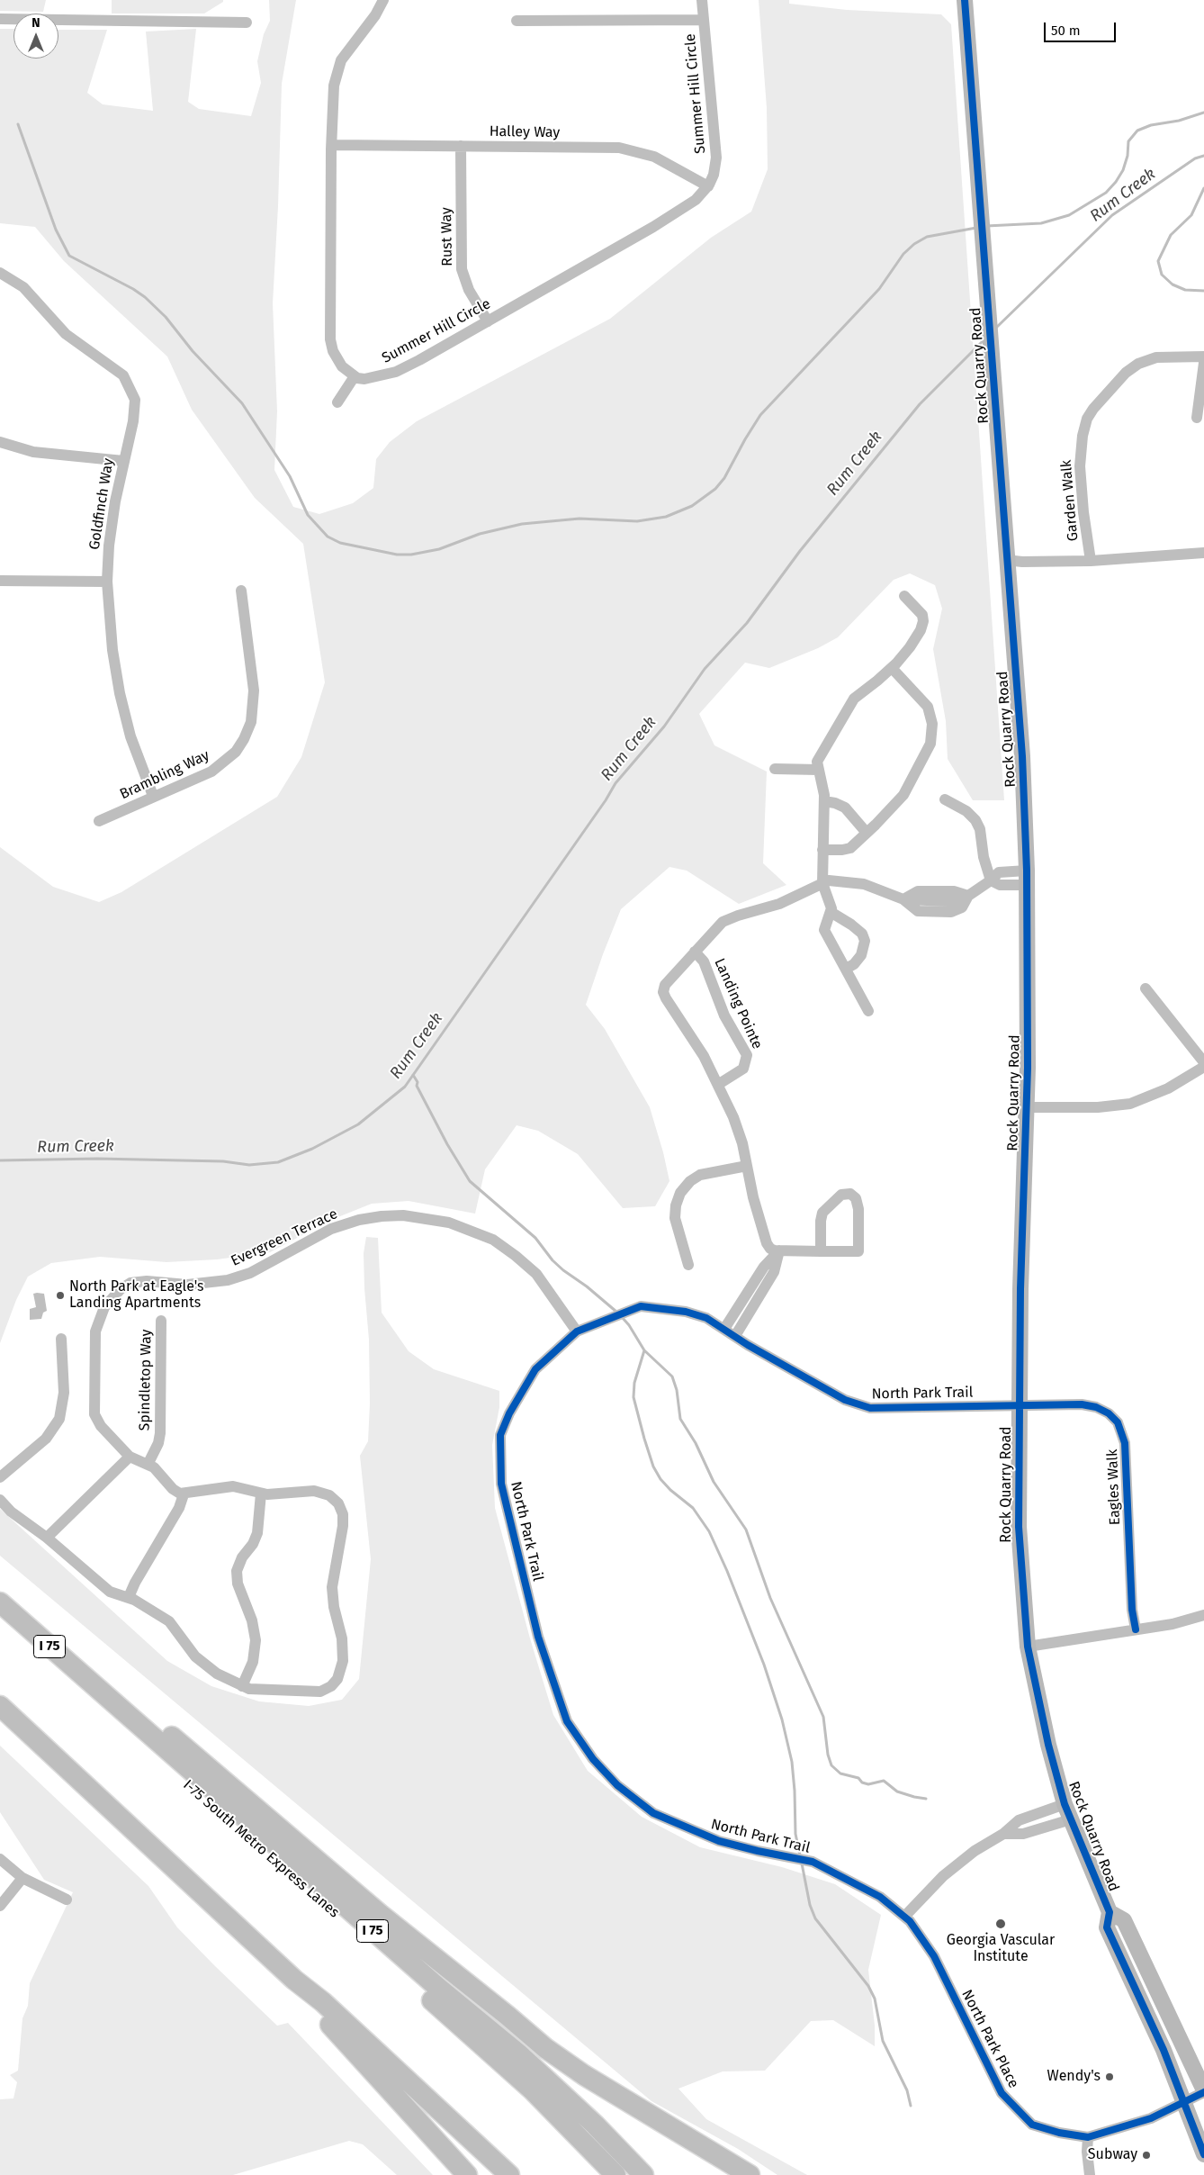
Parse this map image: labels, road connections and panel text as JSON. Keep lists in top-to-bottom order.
{
  "streets": {
    "highway": ["I 75", "I-75 South Metro Express Lanes"],
    "street": [
      "Summer Hill Circle",
      "Halley Way",
      "Rust Way",
      "Rock Quarry Road",
      "Garden Walk",
      "Goldfinch Way",
      "Brambling Way",
      "Landing Pointe",
      "Evergreen Terrace",
      "Spindletop Way",
      "North Park Trail",
      "Eagles Walk",
      "North Park Place"
    ]
  },
  "crossings": [
    ["Summer Hill Circle", "Halley Way"],
    ["Summer Hill Circle", "Rust Way"],
    ["Halley Way", "Rust Way"],
    ["Rock Quarry Road", "Garden Walk"],
    ["Rock Quarry Road", "Landing Pointe"],
    ["Rock Quarry Road", "North Park Trail"],
    ["Rock Quarry Road", "Eagles Walk"],
    ["Rock Quarry Road", "North Park Place"],
    ["Goldfinch Way", "Brambling Way"],
    ["Evergreen Terrace", "North Park Trail"],
    ["North Park Trail", "Eagles Walk"],
    ["North Park Trail", "North Park Place"]
  ],
  "water": ["Rum Creek"],
  "places": [
    "North Park at Eagle's Landing Apartments",
    "Georgia Vascular Institute",
    "Wendy's",
    "Subway"
  ],
  "scale_bar": "50 m",
  "north": "top"
}
